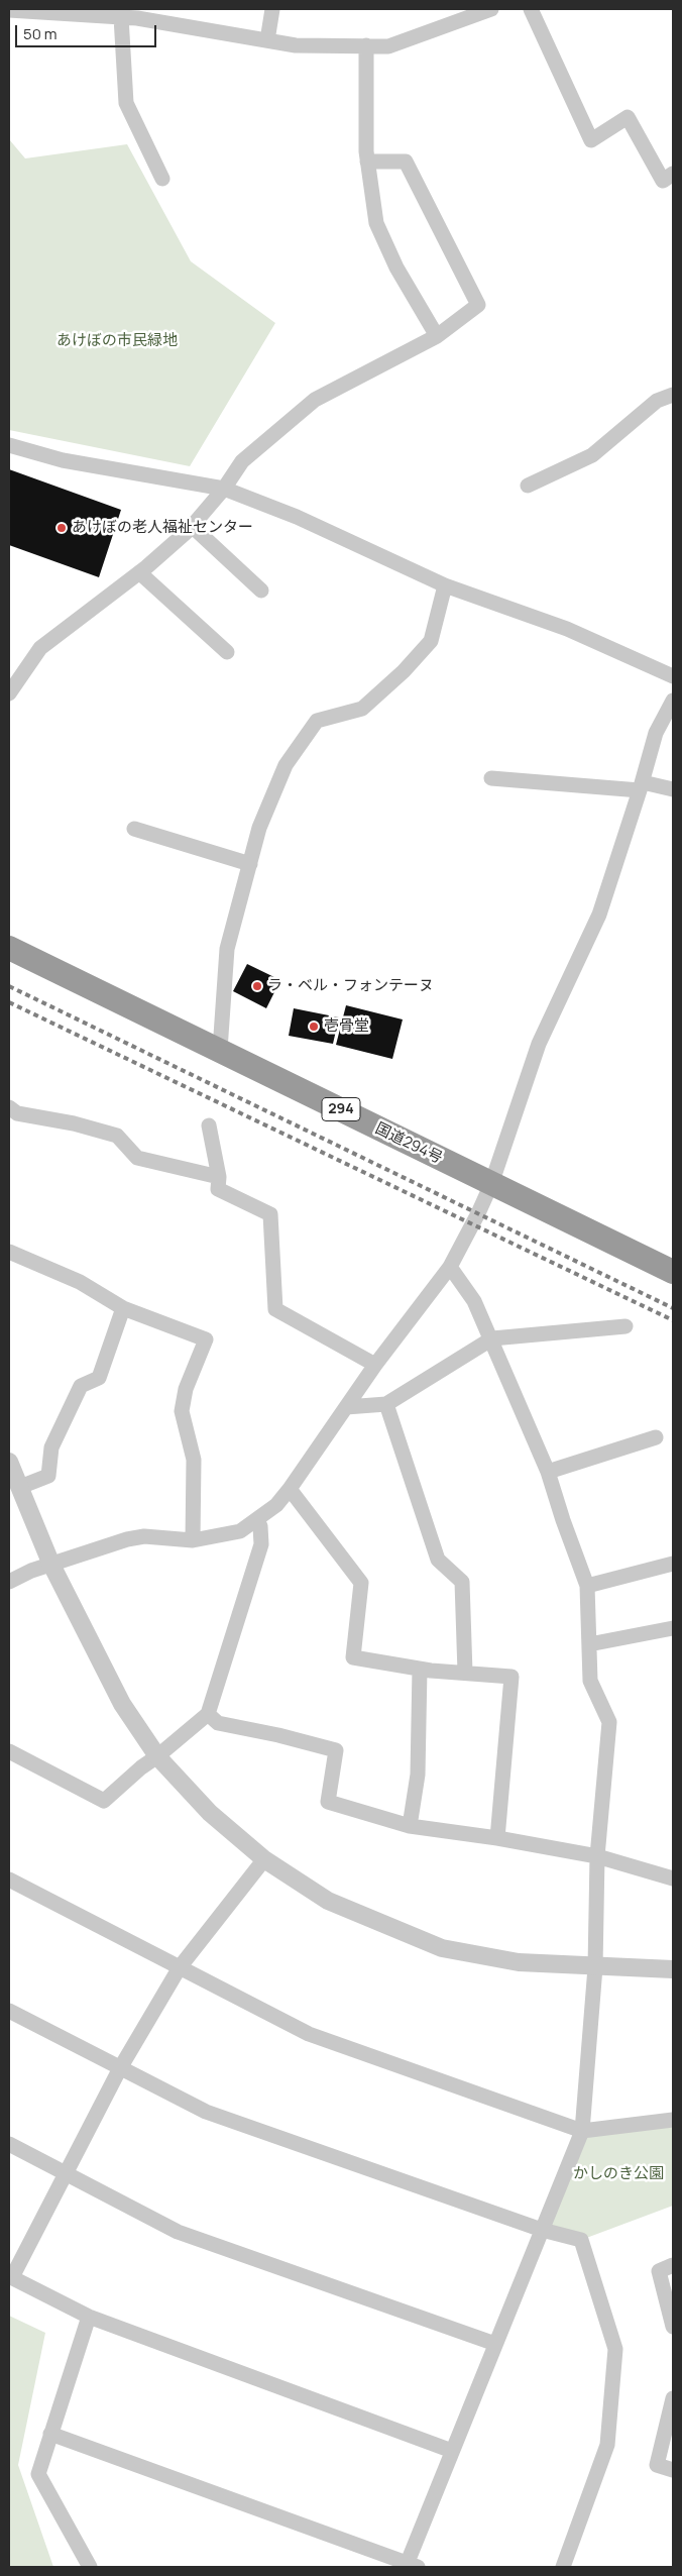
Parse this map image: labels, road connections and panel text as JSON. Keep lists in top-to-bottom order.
{
  "streets": {
    "highway": ["294", "国道294号"]
  },
  "parks": ["あけぼの市民緑地", "かしのき公園"],
  "places": ["あけぼの老人福祉センター", "ラ・ベル・フォンテーヌ", "壱骨堂"],
  "scale_bar": "50 m"
}
